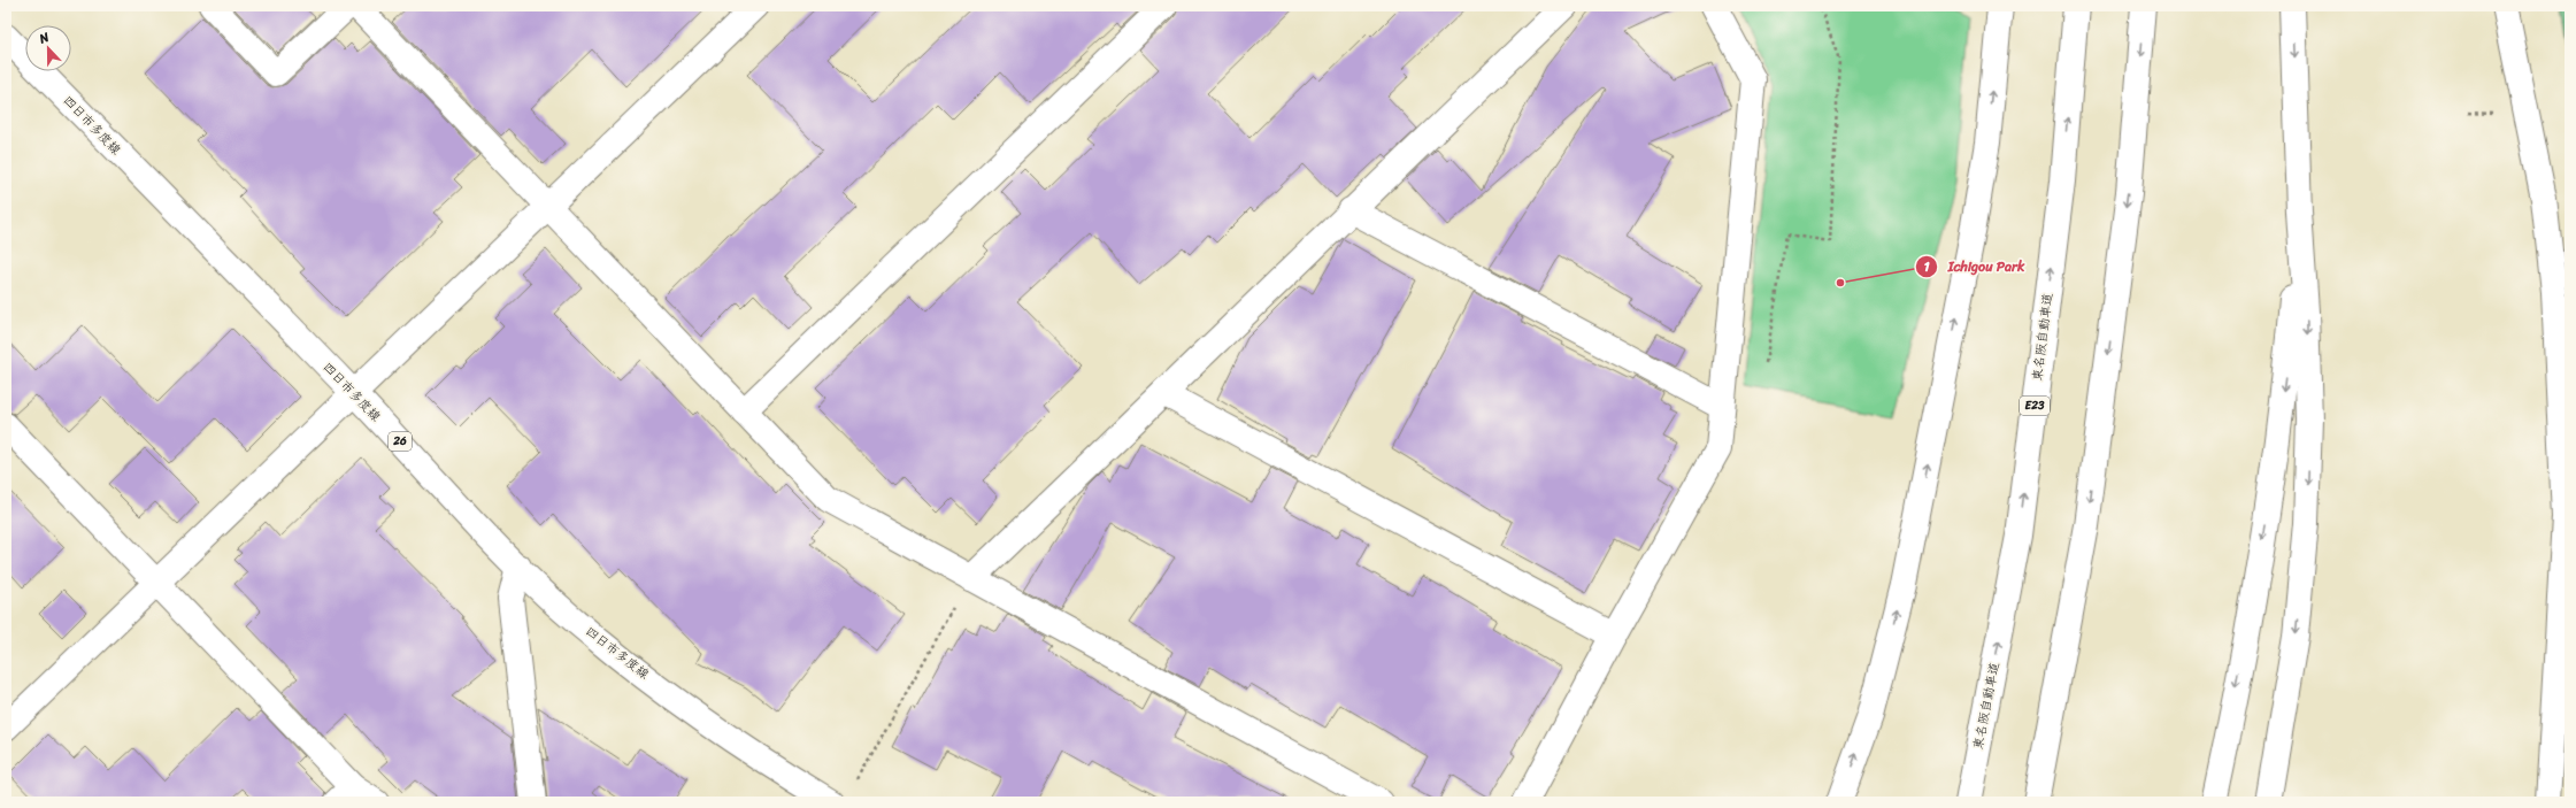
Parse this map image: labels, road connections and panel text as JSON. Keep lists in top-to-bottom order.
{
  "streets": {
    "main road": [
      "四日市多度線",
      "東名阪自動車道",
      "E23",
      "26"
    ]
  },
  "places": ["Ichigou Park"],
  "north": "top"
}
